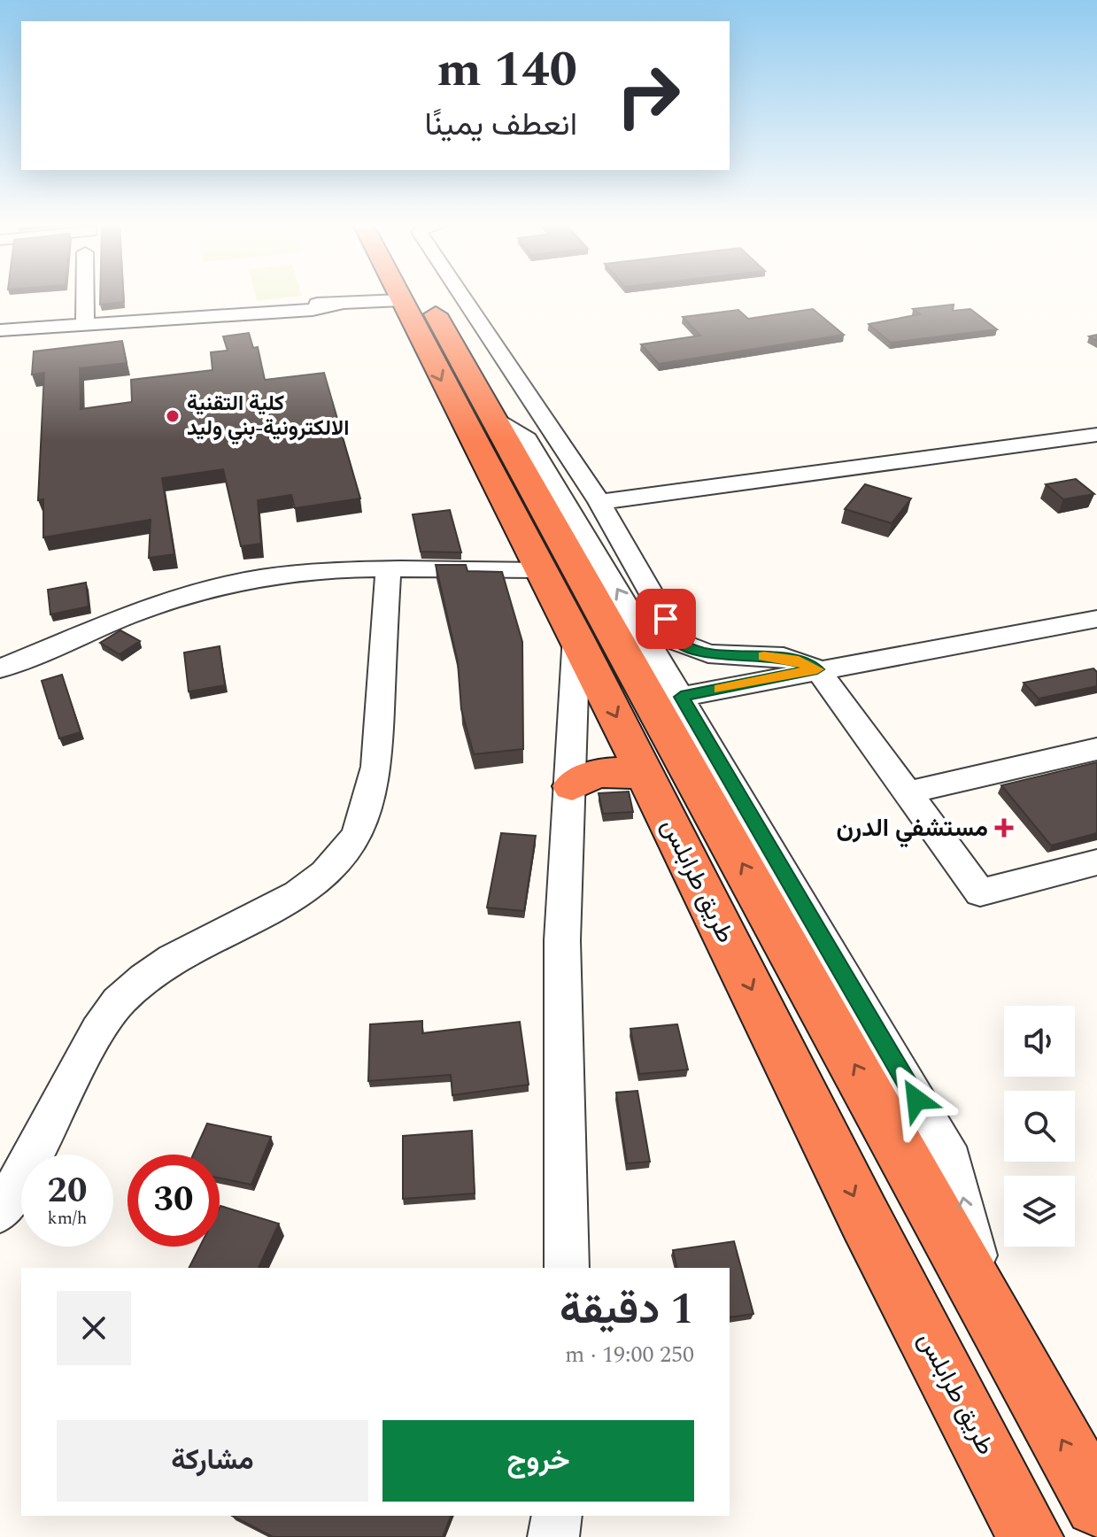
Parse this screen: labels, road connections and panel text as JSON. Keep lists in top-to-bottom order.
{
  "streets": {
    "highway": ["طريق طرابلس"]
  },
  "places": {
    "other": ["كلية التقنية الالكترونية-بني وليد"],
    "health": ["مستشفي الدرن"]
  },
  "page": {
    "turn": ["140 m", "انعطف يمينًا"],
    "speed": "20 km/h",
    "limit": "30",
    "heading": ["1 دقيقة", "250 m · 19:00"],
    "buttons": ["خروج", "مشاركة"]
  }
}
